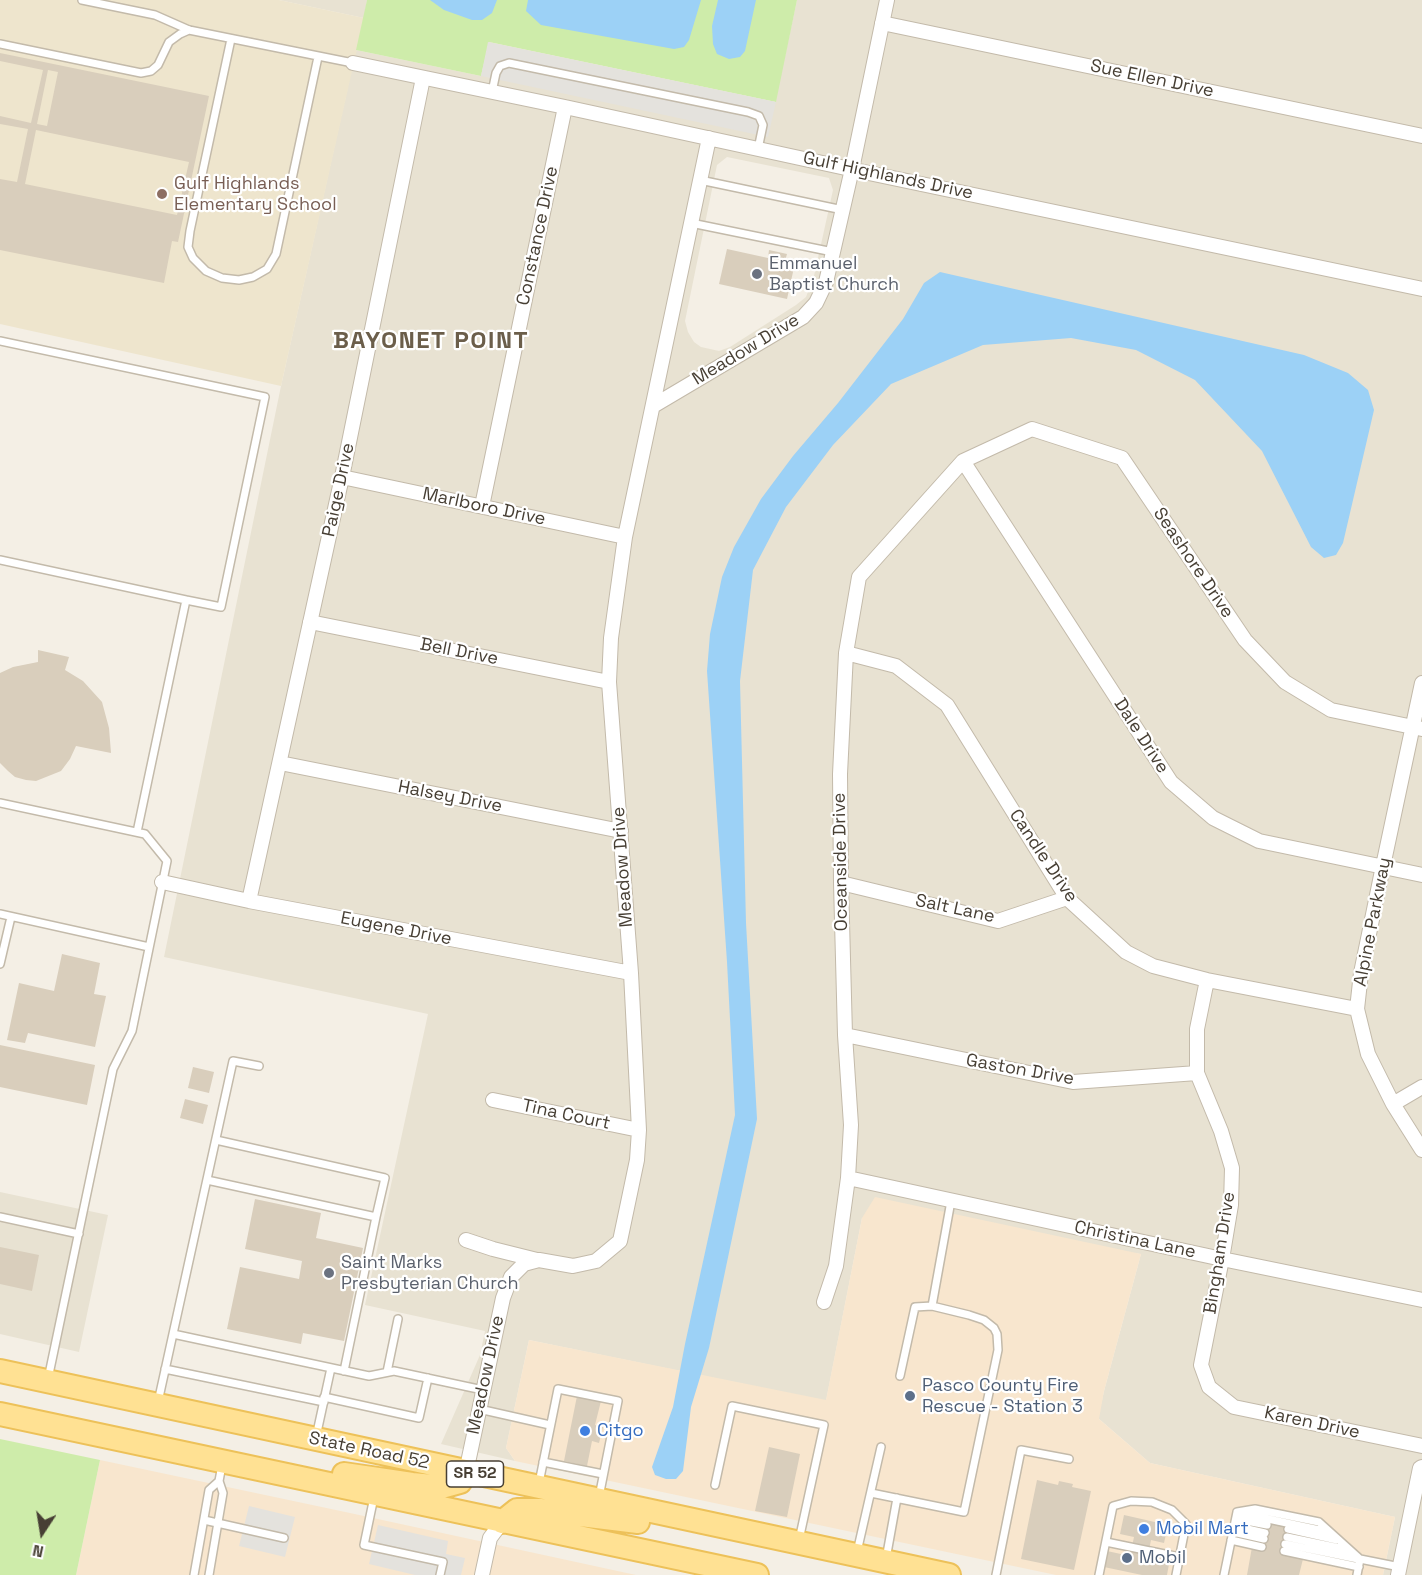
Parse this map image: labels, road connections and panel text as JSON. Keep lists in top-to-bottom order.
{
  "streets": {
    "main road": ["State Road 52", "SR 52"],
    "street": [
      "Sue Ellen Drive",
      "Gulf Highlands Drive",
      "Constance Drive",
      "Meadow Drive",
      "Paige Drive",
      "Marlboro Drive",
      "Seashore Drive",
      "Bell Drive",
      "Dale Drive",
      "Halsey Drive",
      "Candle Drive",
      "Oceanside Drive",
      "Salt Lane",
      "Alpine Parkway",
      "Eugene Drive",
      "Gaston Drive",
      "Tina Court",
      "Christina Lane",
      "Bingham Drive",
      "Karen Drive"
    ]
  },
  "crossings": [
    ["Sue Ellen Drive", "Meadow Drive"],
    ["Gulf Highlands Drive", "Constance Drive"],
    ["Gulf Highlands Drive", "Meadow Drive"],
    ["Gulf Highlands Drive", "Paige Drive"],
    ["Constance Drive", "Marlboro Drive"],
    ["Meadow Drive", "Marlboro Drive"],
    ["Meadow Drive", "Bell Drive"],
    ["Meadow Drive", "Halsey Drive"],
    ["Meadow Drive", "Eugene Drive"],
    ["Meadow Drive", "Tina Court"],
    ["Meadow Drive", "State Road 52"],
    ["Paige Drive", "Marlboro Drive"],
    ["Paige Drive", "Bell Drive"],
    ["Paige Drive", "Halsey Drive"],
    ["Paige Drive", "Eugene Drive"],
    ["Seashore Drive", "Dale Drive"],
    ["Seashore Drive", "Oceanside Drive"],
    ["Seashore Drive", "Alpine Parkway"],
    ["Dale Drive", "Oceanside Drive"],
    ["Dale Drive", "Alpine Parkway"],
    ["Candle Drive", "Oceanside Drive"],
    ["Candle Drive", "Salt Lane"],
    ["Candle Drive", "Alpine Parkway"],
    ["Candle Drive", "Bingham Drive"],
    ["Oceanside Drive", "Salt Lane"],
    ["Oceanside Drive", "Gaston Drive"],
    ["Oceanside Drive", "Christina Lane"],
    ["Gaston Drive", "Bingham Drive"],
    ["Christina Lane", "Bingham Drive"],
    ["Bingham Drive", "Karen Drive"]
  ],
  "districts": ["BAYONET POINT"],
  "places": [
    "Gulf Highlands Elementary School",
    "Emmanuel Baptist Church",
    "Saint Marks Presbyterian Church",
    "Pasco County Fire Rescue - Station 3",
    "Citgo",
    "Mobil Mart",
    "Mobil"
  ],
  "north": "bottom"
}
